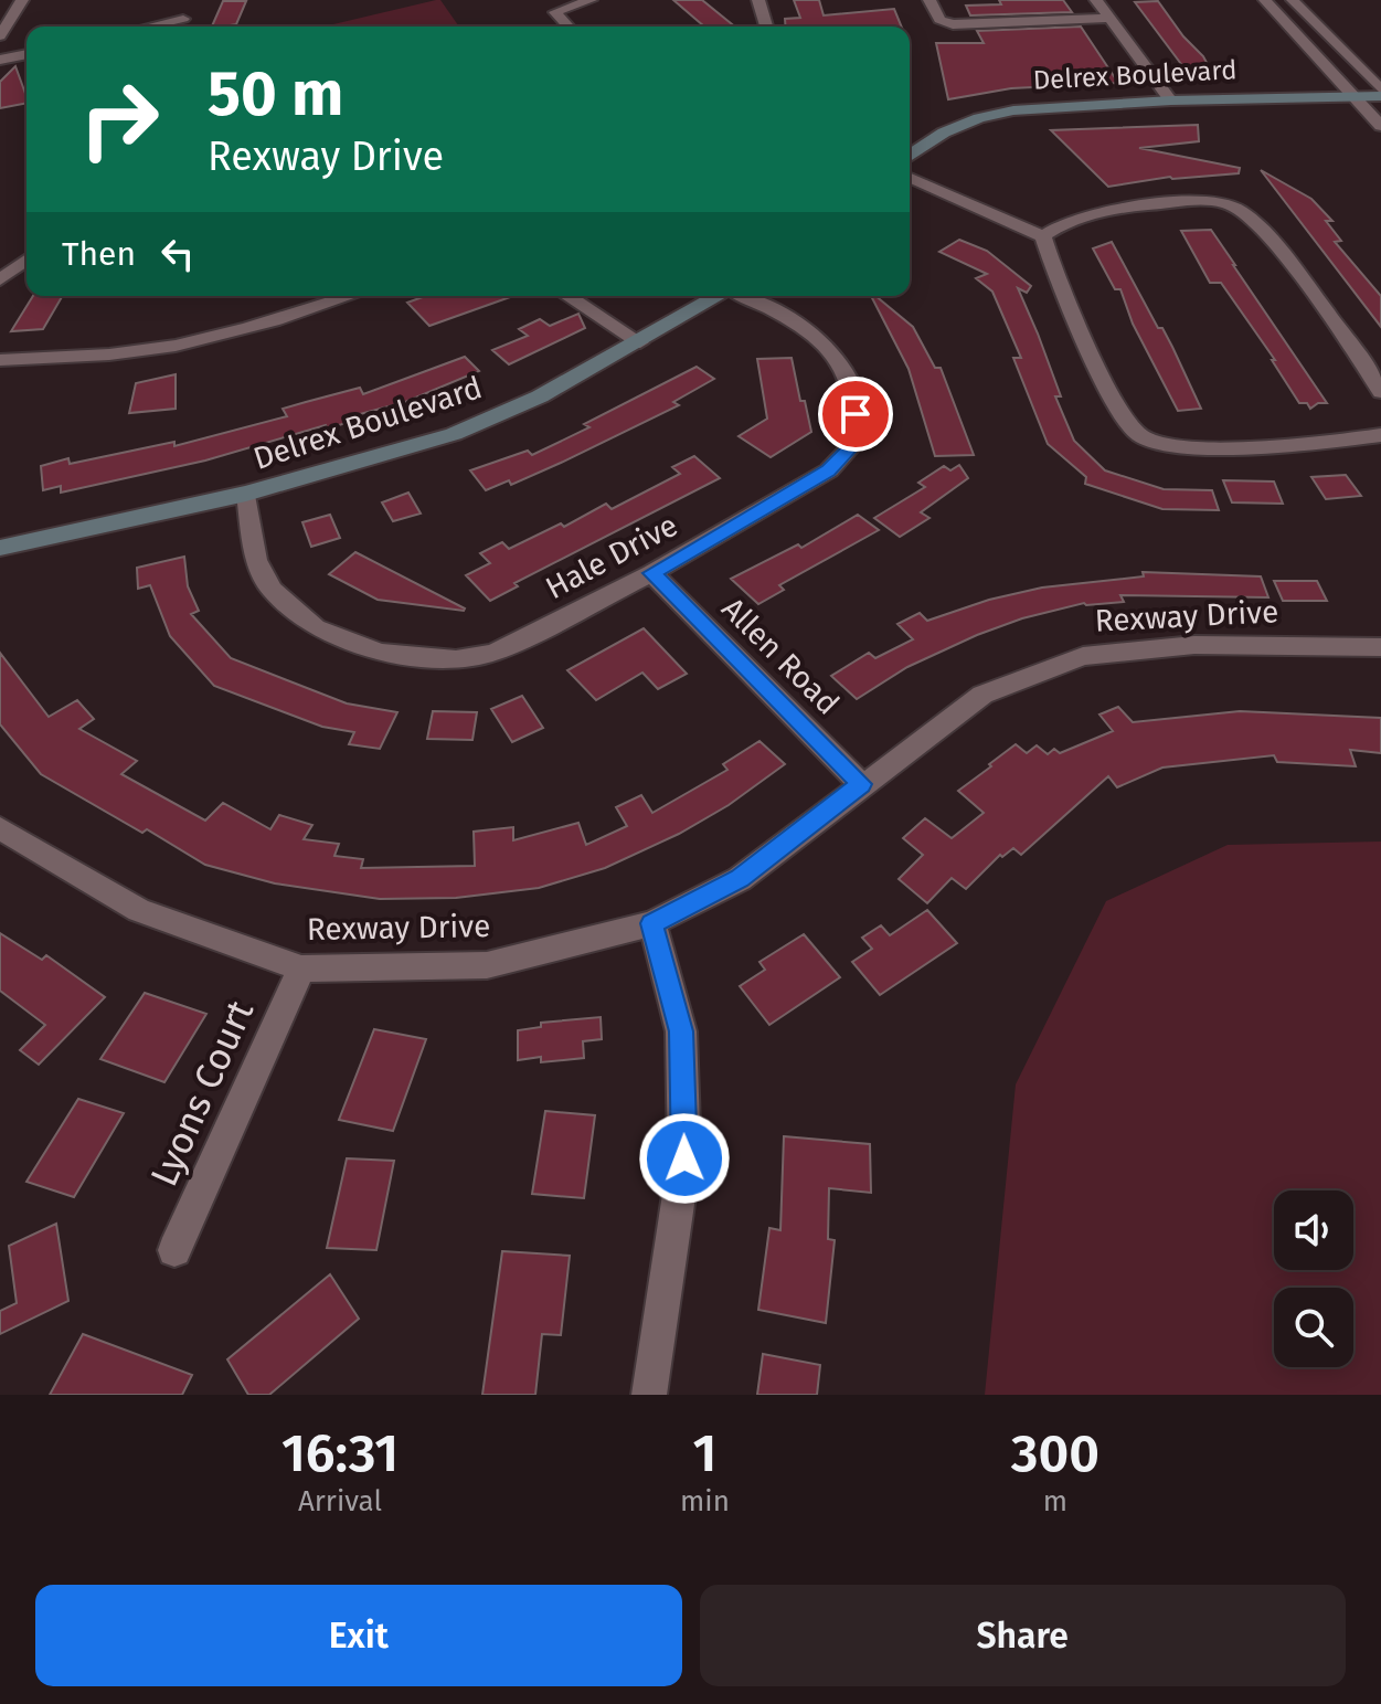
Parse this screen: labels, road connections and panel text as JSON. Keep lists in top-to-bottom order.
{
  "streets": {
    "street": [
      "Delrex Boulevard",
      "Hale Drive",
      "Rexway Drive",
      "Allen Road",
      "Lyons Court"
    ]
  },
  "crossings": [
    ["Delrex Boulevard", "Hale Drive"],
    ["Hale Drive", "Allen Road"],
    ["Rexway Drive", "Allen Road"],
    ["Rexway Drive", "Lyons Court"]
  ],
  "page": {
    "turn": ["50 m", "Rexway Drive"],
    "then": "Then",
    "eta": [
      "16:31",
      "Arrival",
      "1",
      "min",
      "300",
      "m"
    ],
    "buttons": ["Exit", "Share"]
  }
}
